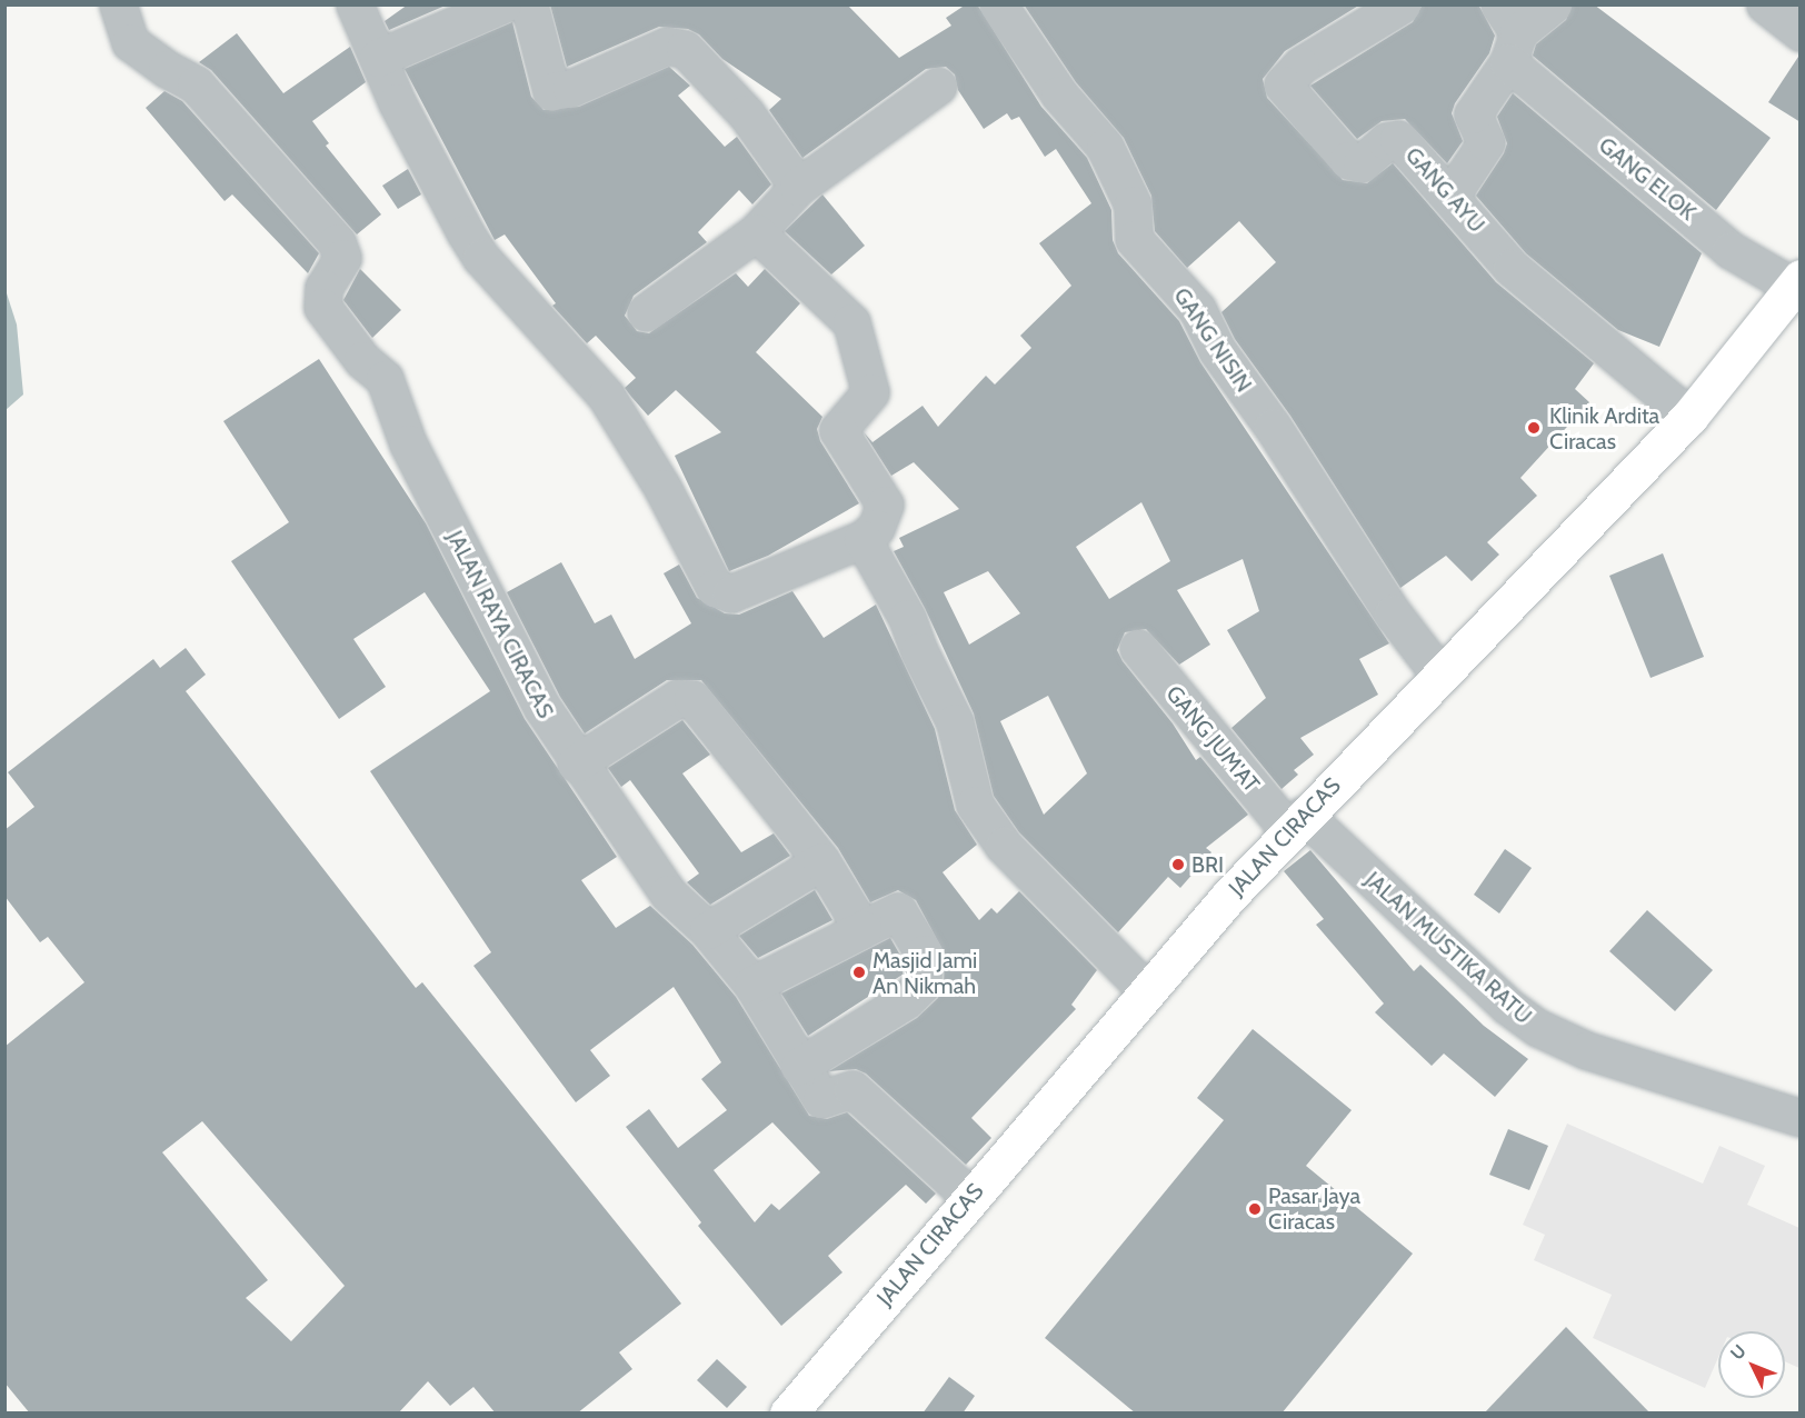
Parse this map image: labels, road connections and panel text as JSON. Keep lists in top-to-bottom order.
{
  "streets": {
    "street": [
      "GANG ELOK",
      "GANG AYU",
      "GANG NISIN",
      "JALAN RAYA CIRACAS",
      "GANG JUM'AT",
      "JALAN CIRACAS",
      "JALAN MUSTIKA RATU"
    ]
  },
  "crossings": [
    ["GANG ELOK", "JALAN CIRACAS"],
    ["GANG AYU", "JALAN CIRACAS"],
    ["GANG NISIN", "JALAN CIRACAS"],
    ["JALAN RAYA CIRACAS", "JALAN CIRACAS"],
    ["GANG JUM'AT", "JALAN CIRACAS"],
    ["GANG JUM'AT", "JALAN MUSTIKA RATU"],
    ["JALAN CIRACAS", "JALAN MUSTIKA RATU"]
  ],
  "places": [
    "Klinik Ardita Ciracas",
    "BRI",
    "Masjid Jami An Nikmah",
    "Pasar Jaya Ciracas"
  ],
  "north": "top left"
}
